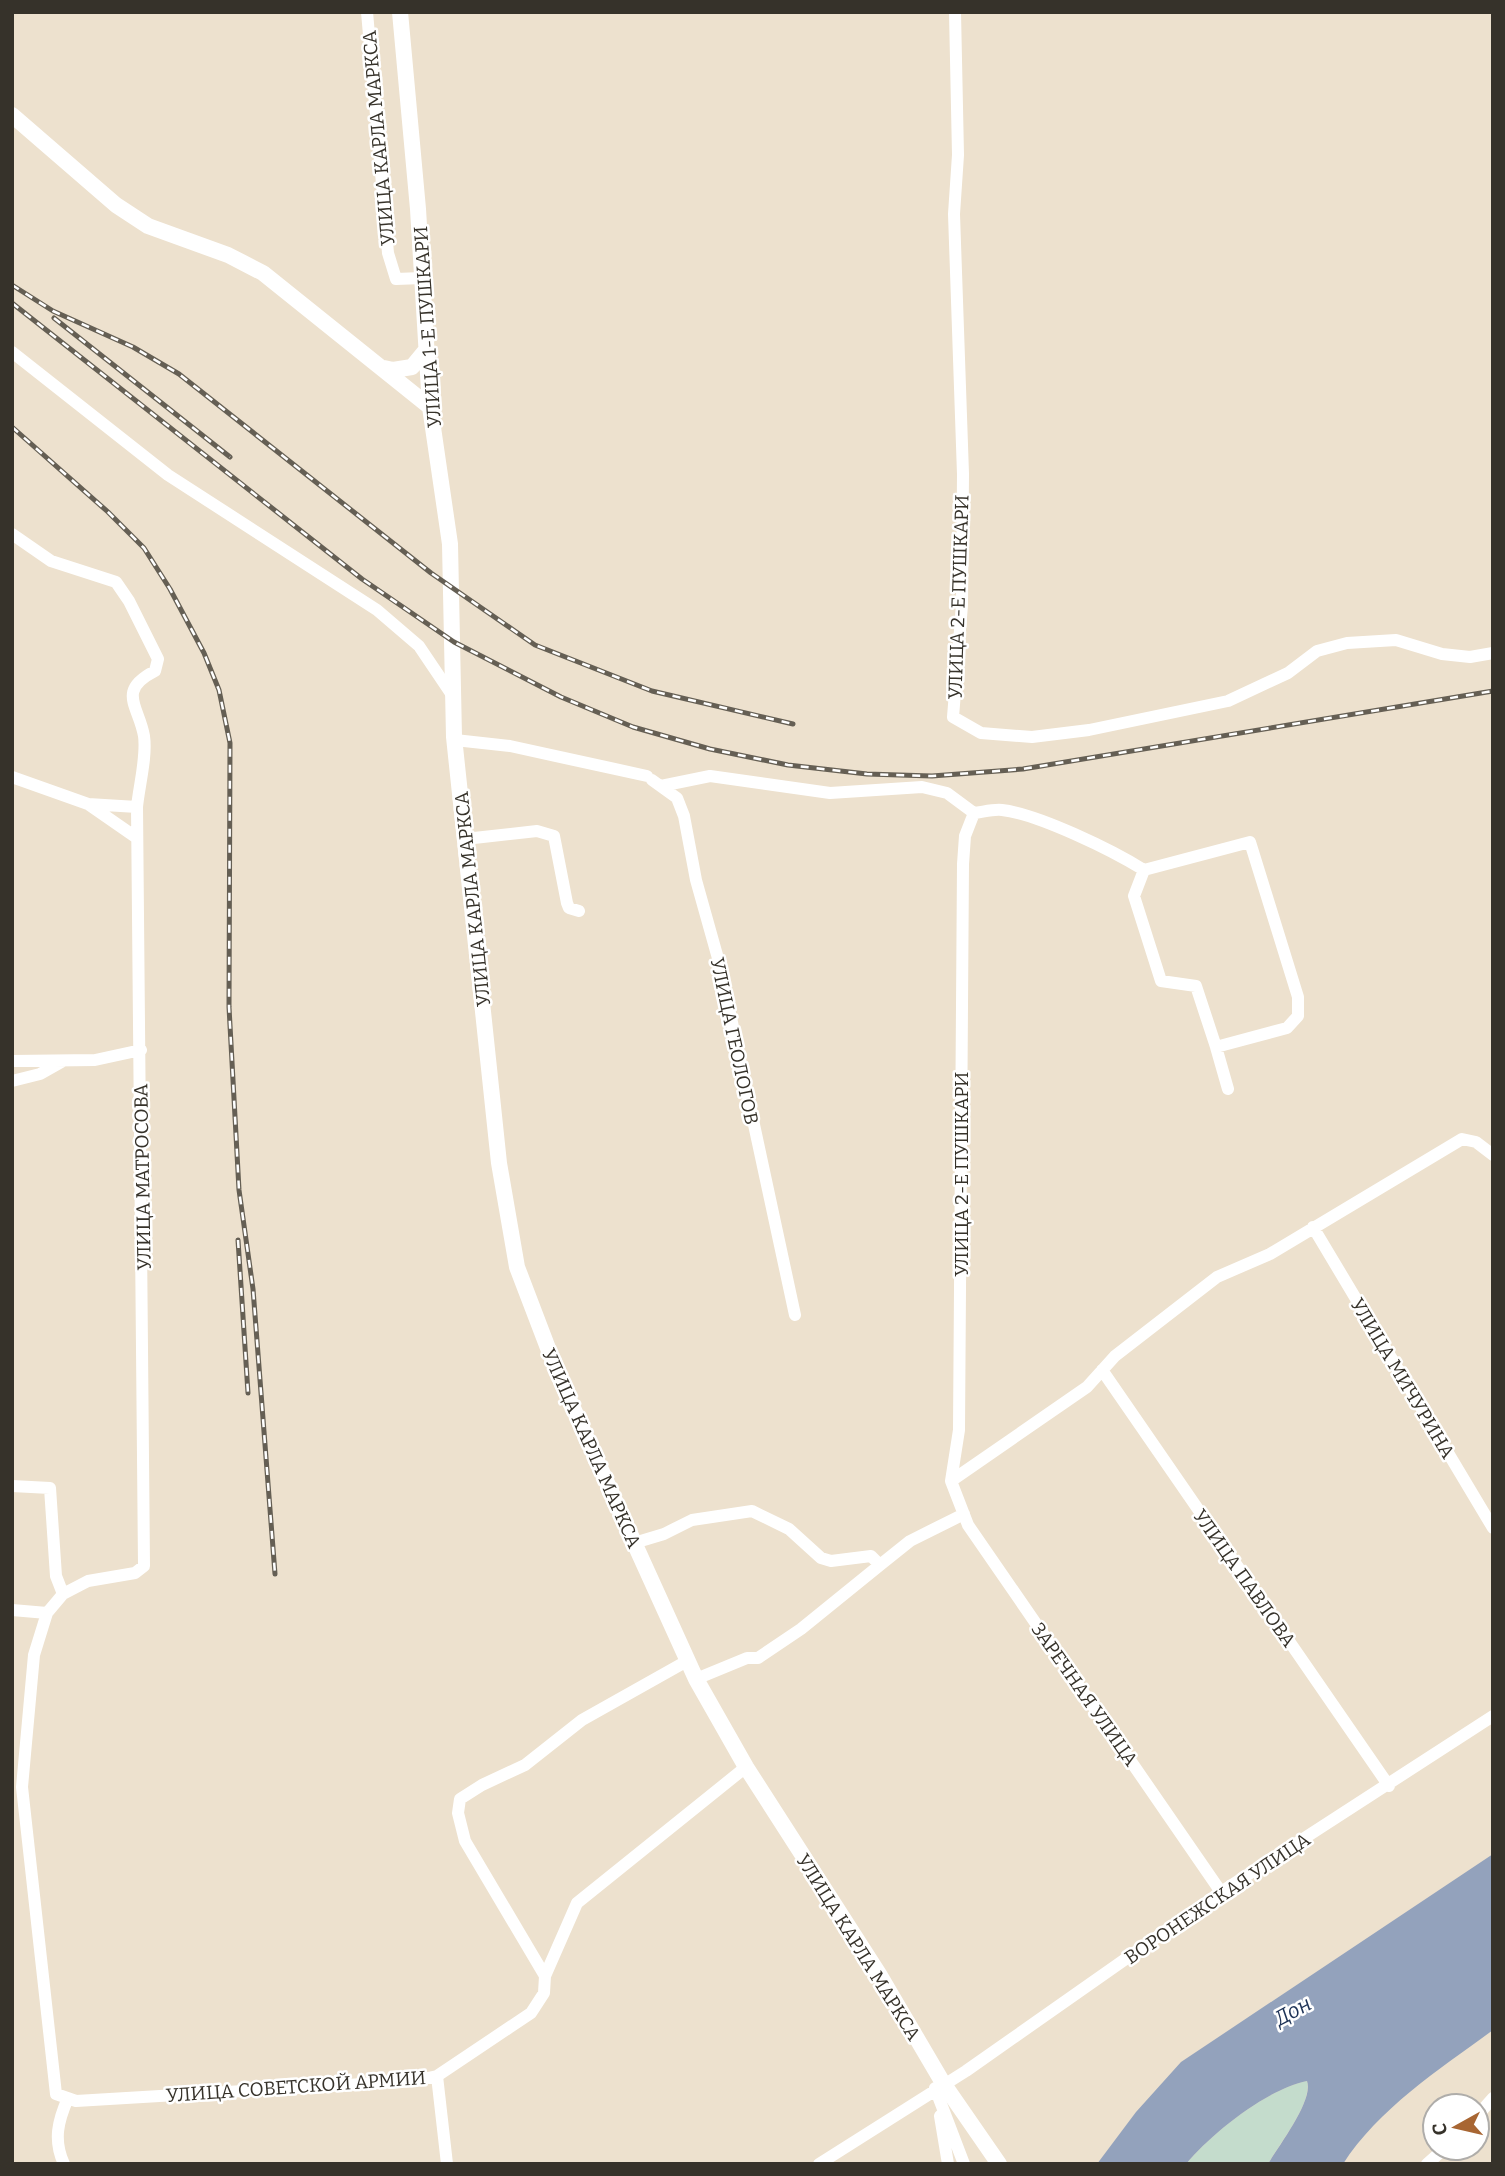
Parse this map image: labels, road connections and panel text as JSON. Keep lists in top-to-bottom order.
{
  "streets": {
    "main road": ["УЛИЦА КАРЛА МАРКСА", "УЛИЦА 1-Е ПУШКАРИ"],
    "street": [
      "УЛИЦА 2-Е ПУШКАРИ",
      "УЛИЦА ГЕОЛОГОВ",
      "УЛИЦА МАТРОСОВА",
      "УЛИЦА МИЧУРИНА",
      "УЛИЦА ПАВЛОВА",
      "ЗАРЕЧНАЯ УЛИЦА",
      "ВОРОНЕЖСКАЯ УЛИЦА",
      "УЛИЦА СОВЕТСКОЙ АРМИИ"
    ]
  },
  "crossings": [
    ["УЛИЦА КАРЛА МАРКСА", "УЛИЦА 1-Е ПУШКАРИ"],
    ["УЛИЦА КАРЛА МАРКСА", "ВОРОНЕЖСКАЯ УЛИЦА"],
    ["УЛИЦА КАРЛА МАРКСА", "УЛИЦА СОВЕТСКОЙ АРМИИ"],
    ["УЛИЦА 2-Е ПУШКАРИ", "ЗАРЕЧНАЯ УЛИЦА"],
    ["УЛИЦА ПАВЛОВА", "ВОРОНЕЖСКАЯ УЛИЦА"],
    ["ЗАРЕЧНАЯ УЛИЦА", "ВОРОНЕЖСКАЯ УЛИЦА"]
  ],
  "water": ["Дон"],
  "north": "left"
}
